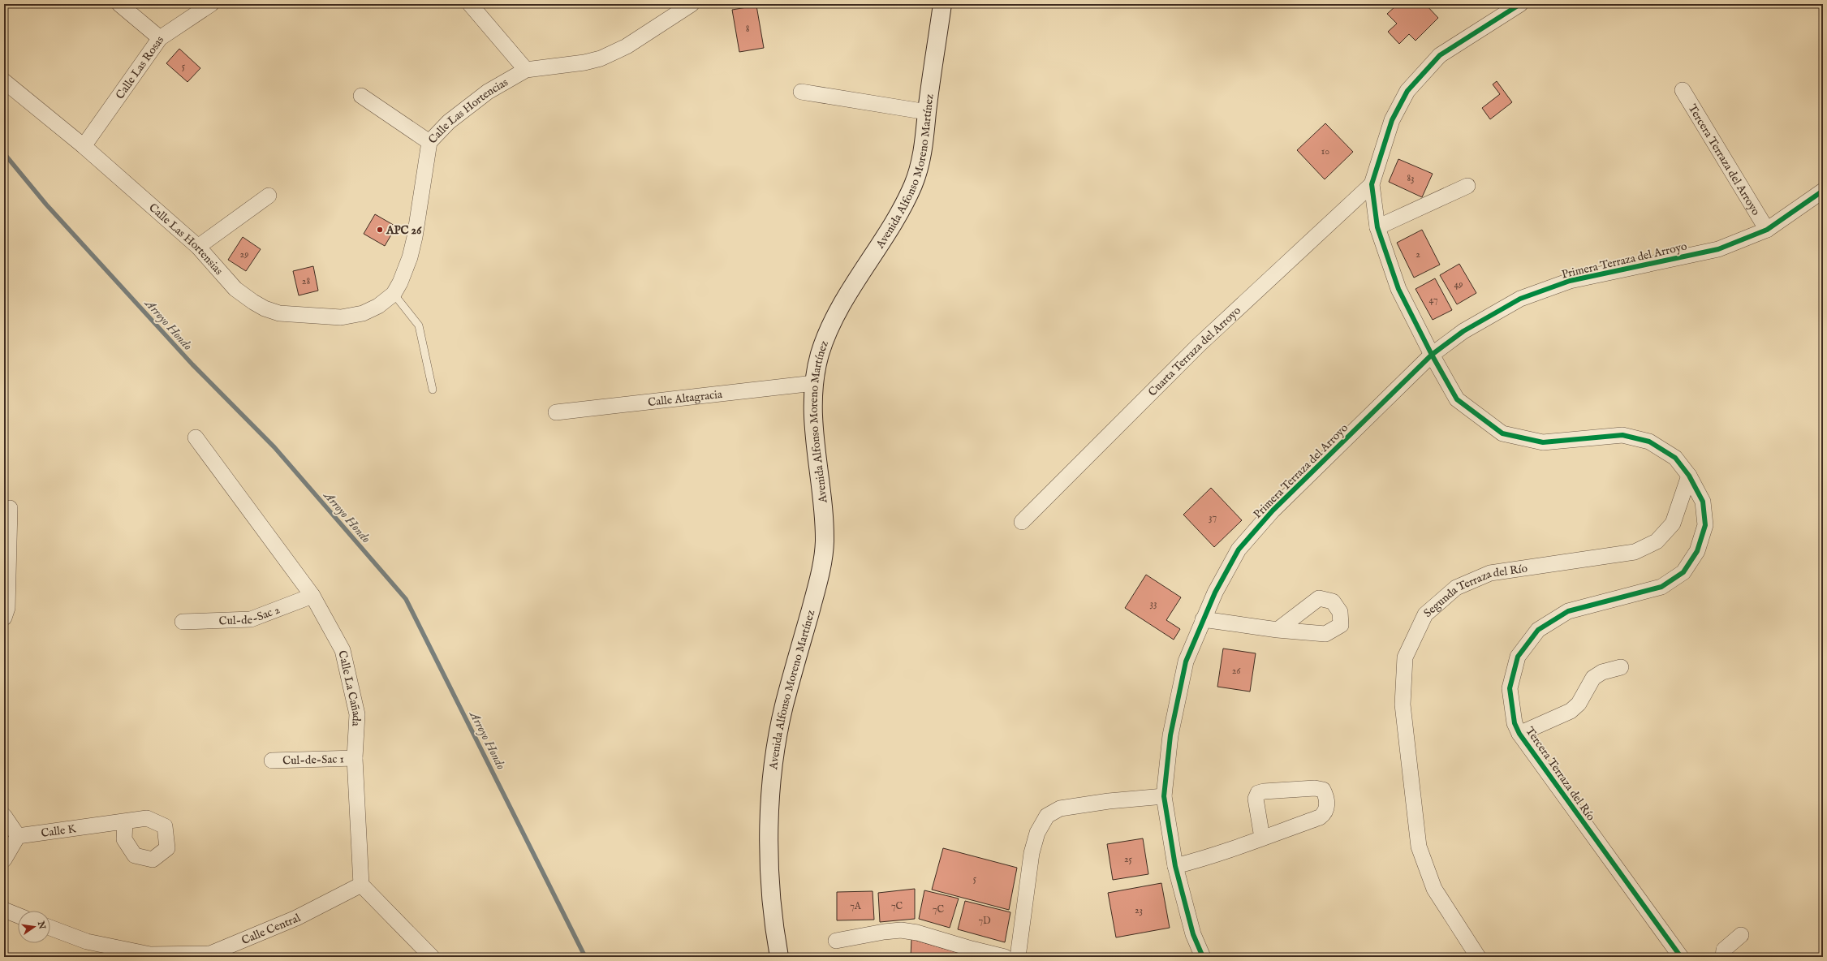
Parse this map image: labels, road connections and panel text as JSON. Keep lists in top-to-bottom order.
{
  "streets": {
    "main road": ["Avenida Alfonso Moreno Martínez"],
    "street": [
      "Calle Las Rosas",
      "Calle Las Hortencias",
      "Tercera Terraza del Arroyo",
      "Calle Las Hortensias",
      "Primera Terraza del Arroyo",
      "Cuarta Terraza del Arroyo",
      "Calle Altagracia",
      "Segunda Terraza del Río",
      "Cul-de-Sac 2",
      "Calle La Cañada",
      "Cul-de-Sac 1",
      "Tercera Terraza del Río",
      "Calle K",
      "Calle Central"
    ]
  },
  "crossings": [
    ["Calle Las Rosas", "Calle Las Hortensias"],
    ["Calle Las Hortencias", "Calle Las Hortensias"],
    ["Tercera Terraza del Arroyo", "Primera Terraza del Arroyo"],
    ["Avenida Alfonso Moreno Martínez", "Calle Altagracia"],
    ["Primera Terraza del Arroyo", "Tercera Terraza del Río"],
    ["Segunda Terraza del Río", "Tercera Terraza del Río"],
    ["Cul-de-Sac 2", "Calle La Cañada"],
    ["Calle La Cañada", "Cul-de-Sac 1"],
    ["Calle La Cañada", "Calle Central"]
  ],
  "water": ["Arroyo Hondo"],
  "places": ["APC 26"],
  "house_numbers": [
    "8",
    "5",
    "10",
    "83",
    "29",
    "2",
    "28",
    "49",
    "47",
    "37",
    "33",
    "26",
    "25",
    "5",
    "7A",
    "7C",
    "7C",
    "23",
    "7D"
  ],
  "north": "right"
}
